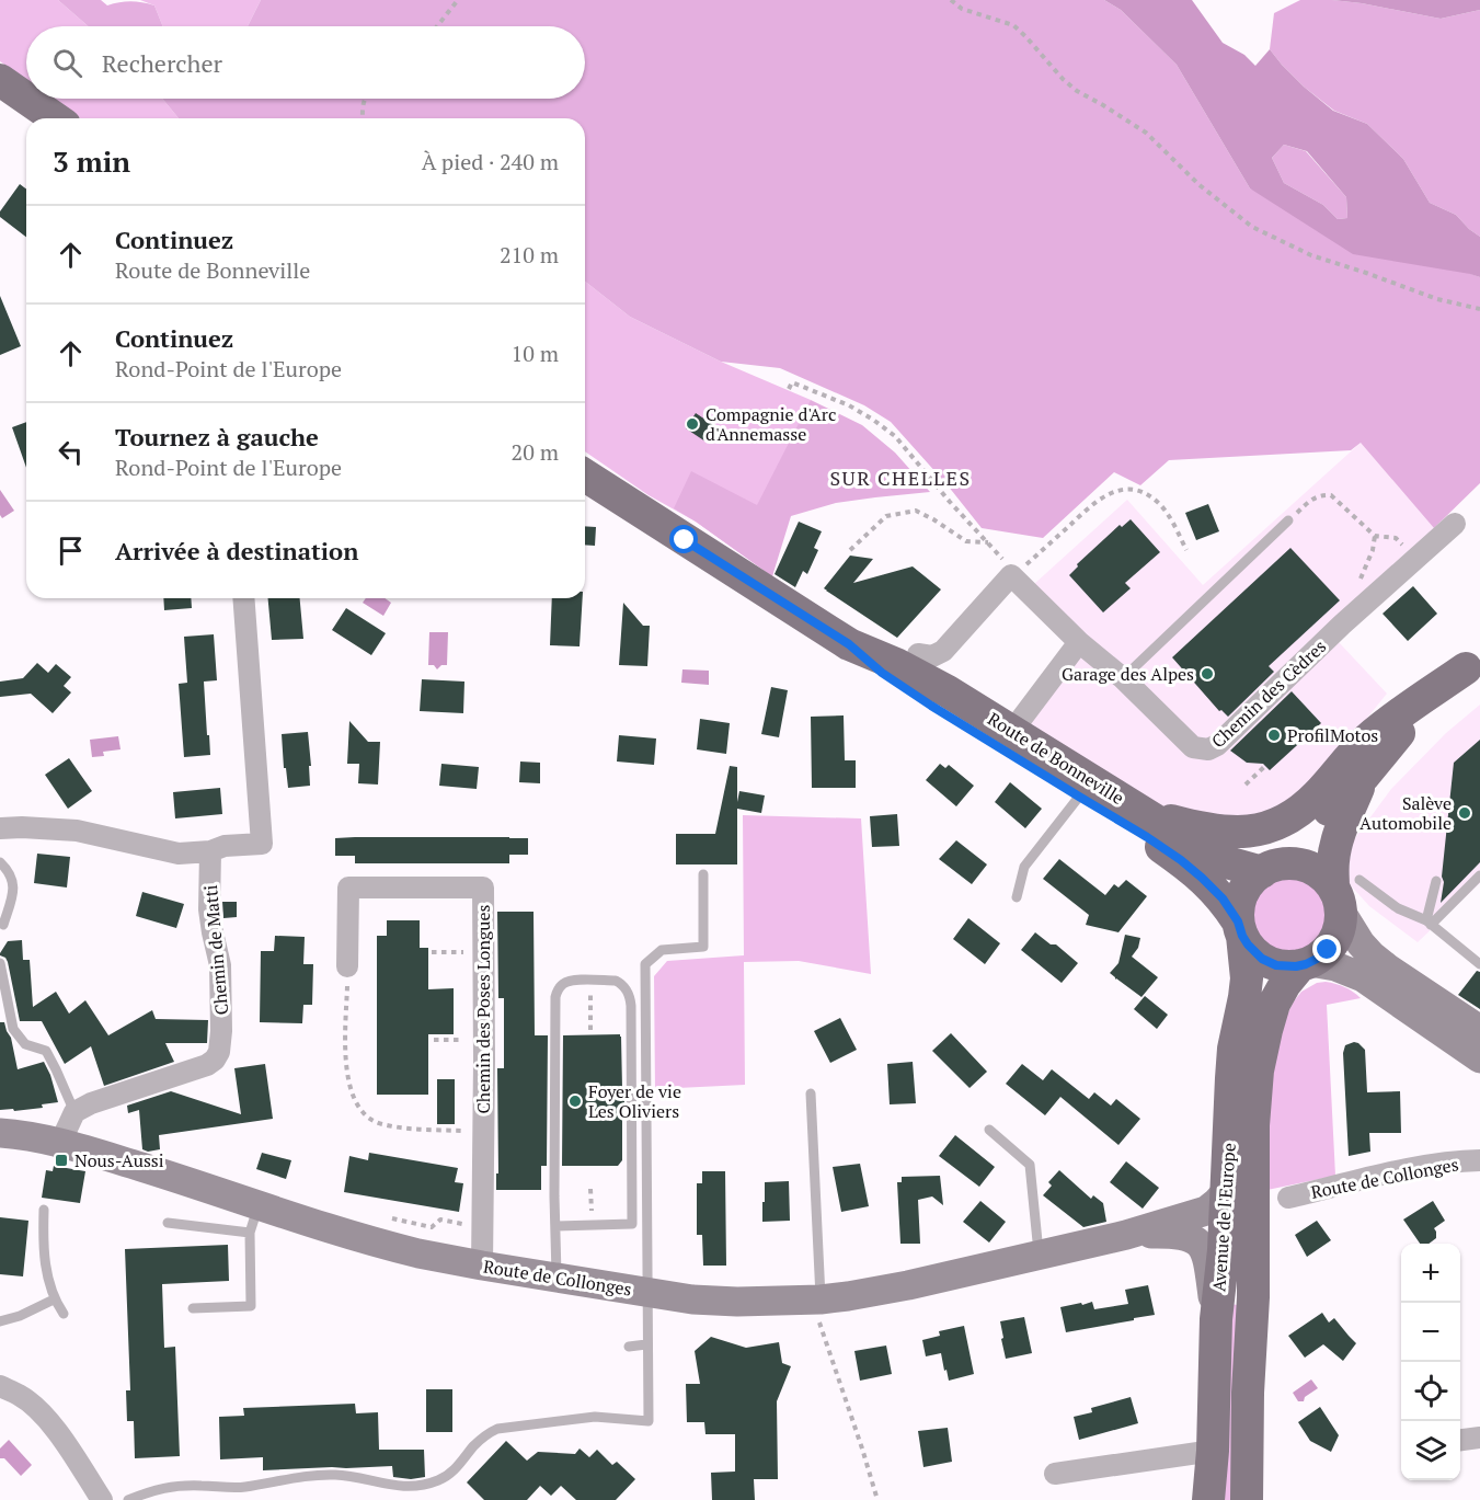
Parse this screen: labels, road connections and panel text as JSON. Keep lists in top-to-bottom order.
{
  "streets": {
    "main road": ["Route de Bonneville", "Avenue de l'Europe"],
    "street": [
      "Chemin des Cèdres",
      "Chemin de Matti",
      "Chemin des Poses Longues",
      "Route de Collonges"
    ]
  },
  "crossings": [
    ["Route de Bonneville", "Avenue de l'Europe"],
    ["Chemin des Poses Longues", "Route de Collonges"],
    ["Route de Collonges", "Avenue de l'Europe"]
  ],
  "districts": ["SUR CHELLES"],
  "places": {
    "other": [
      "Compagnie d'Arc d'Annemasse",
      "Garage des Alpes",
      "ProfilMotos",
      "Salève Automobile",
      "Foyer de vie Les Oliviers"
    ],
    "transit": ["Nous-Aussi"]
  },
  "page": {
    "search": "Rechercher",
    "heading": ["3 min", "À pied · 240 m"],
    "list": [
      ["Continuez", "Route de Bonneville", "210 m"],
      ["Continuez", "Rond-Point de l'Europe", "10 m"],
      ["Tournez à gauche", "Rond-Point de l'Europe", "20 m"],
      "Arrivée à destination"
    ],
    "map_buttons": ["+", "−"]
  }
}
